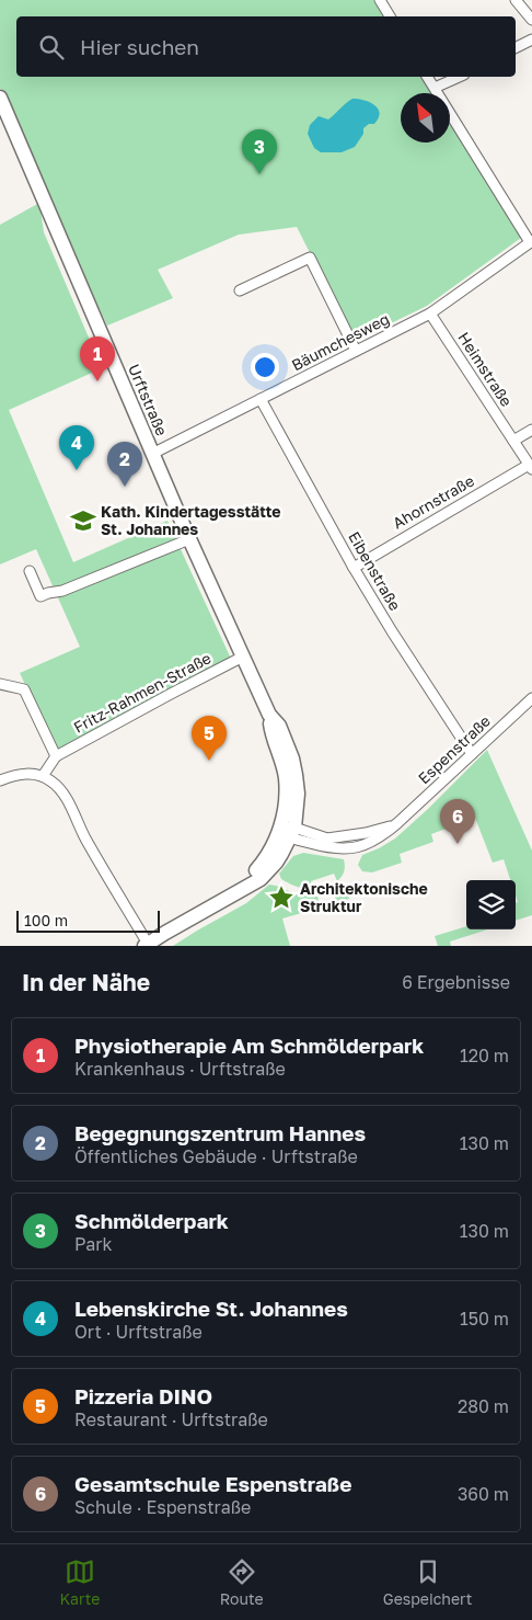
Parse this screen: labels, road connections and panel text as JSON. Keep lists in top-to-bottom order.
{
  "streets": {
    "street": [
      "Bäumchesweg",
      "Heimstraße",
      "Urftstraße",
      "Ahornstraße",
      "Eibenstraße",
      "Fritz-Rahmen-Straße",
      "Espenstraße"
    ]
  },
  "crossings": [
    ["Bäumchesweg", "Heimstraße"],
    ["Bäumchesweg", "Urftstraße"],
    ["Bäumchesweg", "Eibenstraße"],
    ["Heimstraße", "Ahornstraße"],
    ["Urftstraße", "Fritz-Rahmen-Straße"],
    ["Urftstraße", "Espenstraße"],
    ["Ahornstraße", "Eibenstraße"],
    ["Eibenstraße", "Espenstraße"]
  ],
  "places": {
    "school or university": ["Kath. Kindertagesstätte St. Johannes"],
    "place": ["Architektonische Struktur"]
  },
  "scale_bar": "100 m",
  "north": "top left",
  "page": {
    "search": "Hier suchen",
    "pins": [
      "3",
      "1",
      "4",
      "2",
      "5",
      "6"
    ],
    "scale": "100 m",
    "heading": ["In der Nähe", "6 Ergebnisse"],
    "list": [
      {
        "mark": "1",
        "name": "Physiotherapie Am Schmölderpark",
        "note": "Krankenhaus · Urftstraße",
        "value": "120 m"
      },
      {
        "mark": "2",
        "name": "Begegnungszentrum Hannes",
        "note": "Öffentliches Gebäude · Urftstraße",
        "value": "130 m"
      },
      {
        "mark": "3",
        "name": "Schmölderpark",
        "note": "Park",
        "value": "130 m"
      },
      {
        "mark": "4",
        "name": "Lebenskirche St. Johannes",
        "note": "Ort · Urftstraße",
        "value": "150 m"
      },
      {
        "mark": "5",
        "name": "Pizzeria DINO",
        "note": "Restaurant · Urftstraße",
        "value": "280 m"
      },
      {
        "mark": "6",
        "name": "Gesamtschule Espenstraße",
        "note": "Schule · Espenstraße",
        "value": "360 m"
      }
    ],
    "nav": ["Karte", "Route", "Gespeichert"]
  }
}
